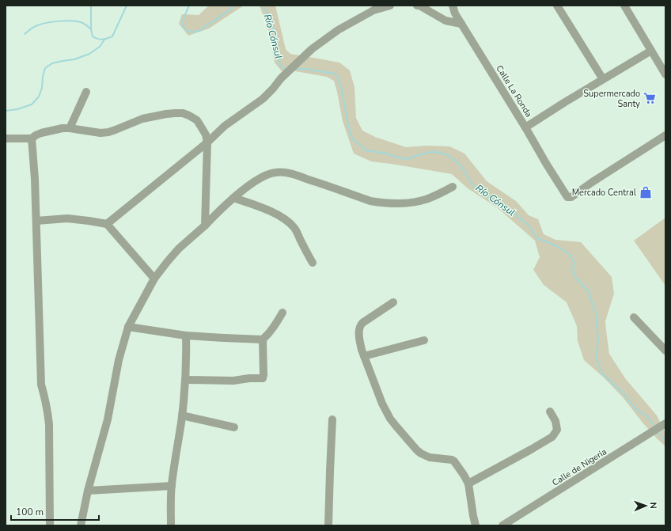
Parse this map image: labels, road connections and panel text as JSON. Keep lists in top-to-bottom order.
{
  "streets": {
    "street": ["Calle La Ronda", "Calle de Nigeria"]
  },
  "water": ["Río Cónsul"],
  "places": {
    "supermarket": ["Supermercado Santy"],
    "shop": ["Mercado Central"]
  },
  "scale_bar": "100 m",
  "north": "right"
}
